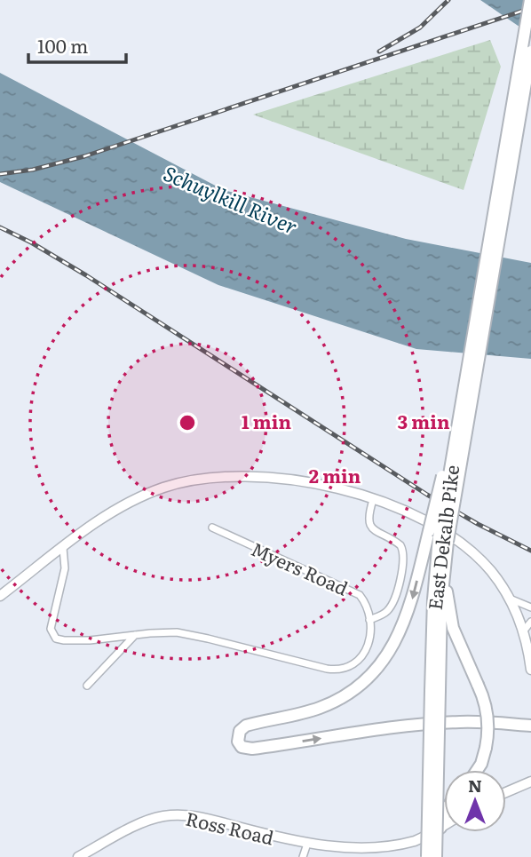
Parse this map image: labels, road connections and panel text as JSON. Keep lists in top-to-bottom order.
{
  "streets": {
    "highway": ["East Dekalb Pike"],
    "main road": ["Ross Road"],
    "street": ["Myers Road"]
  },
  "water": ["Schuylkill River"],
  "scale_bar": "100 m",
  "north": "top",
  "rings": ["1 min", "3 min", "2 min"]
}
